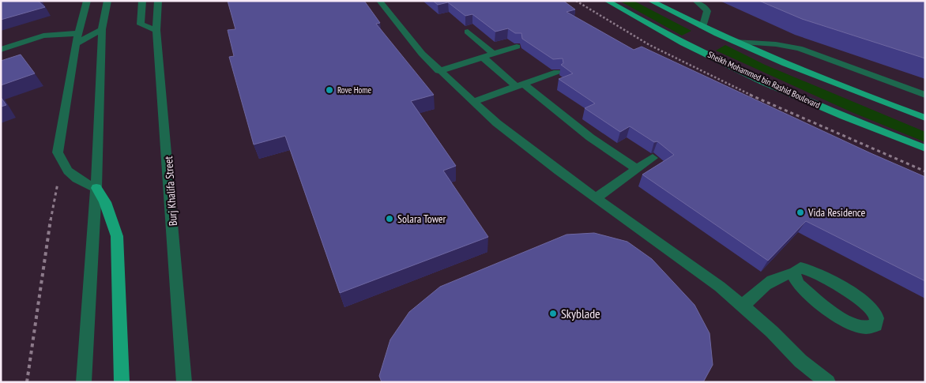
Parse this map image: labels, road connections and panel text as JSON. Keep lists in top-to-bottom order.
{
  "streets": {
    "main road": ["Sheikh Mohammed bin Rashid Boulevard"],
    "street": ["Burj Khalifa Street"]
  },
  "places": [
    "Rove Home",
    "Vida Residence",
    "Solara Tower",
    "Skyblade"
  ]
}
